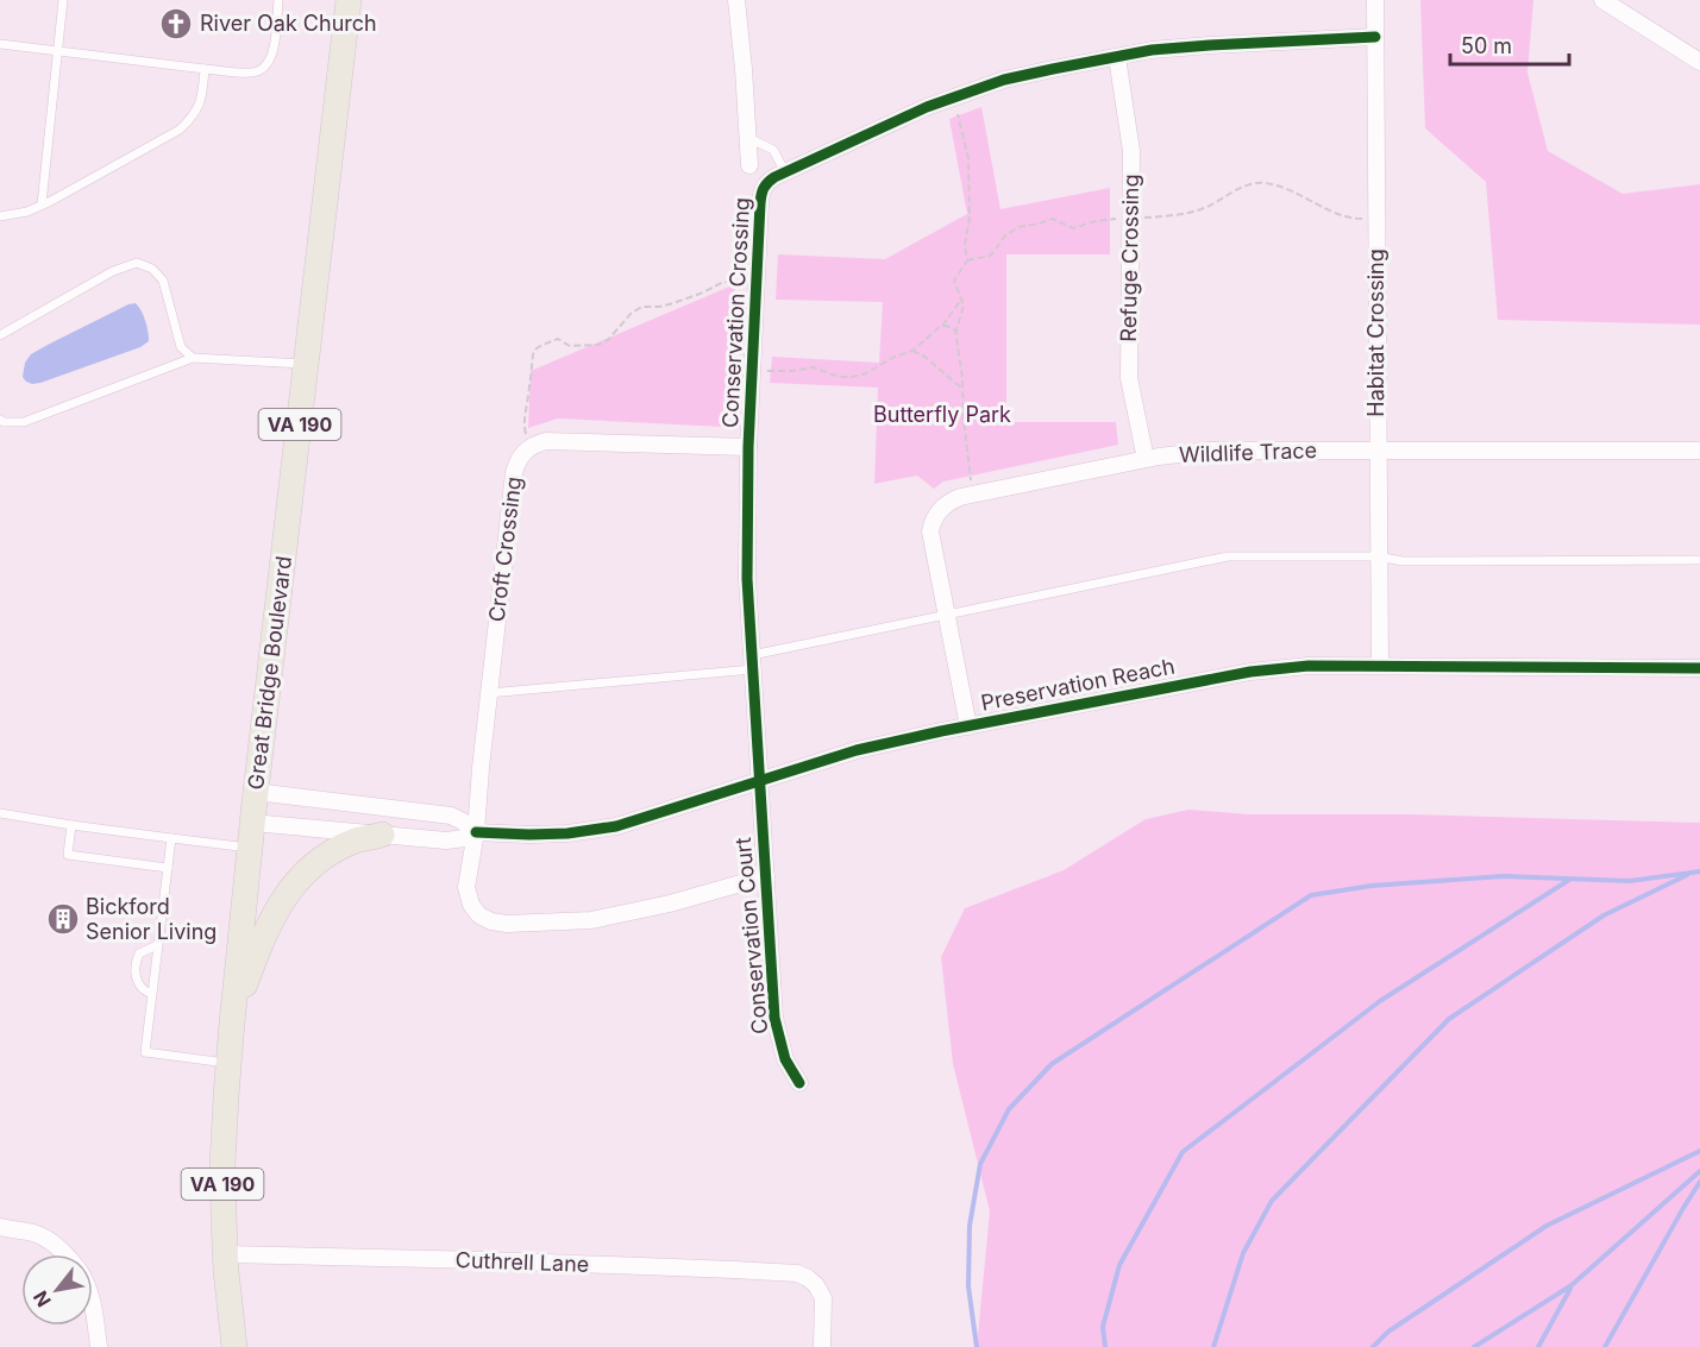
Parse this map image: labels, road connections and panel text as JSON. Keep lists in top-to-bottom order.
{
  "streets": {
    "main road": ["VA 190", "Great Bridge Boulevard"],
    "street": [
      "Refuge Crossing",
      "Conservation Crossing",
      "Habitat Crossing",
      "Wildlife Trace",
      "Croft Crossing",
      "Preservation Reach",
      "Conservation Court",
      "Cuthrell Lane"
    ]
  },
  "crossings": [
    ["Refuge Crossing", "Conservation Crossing"],
    ["Refuge Crossing", "Wildlife Trace"],
    ["Conservation Crossing", "Habitat Crossing"],
    ["Conservation Crossing", "Croft Crossing"],
    ["Conservation Crossing", "Preservation Reach"],
    ["Conservation Crossing", "Conservation Court"],
    ["Habitat Crossing", "Wildlife Trace"],
    ["Habitat Crossing", "Preservation Reach"],
    ["Wildlife Trace", "Preservation Reach"],
    ["Croft Crossing", "Preservation Reach"],
    ["Croft Crossing", "Conservation Court"],
    ["Great Bridge Boulevard", "Preservation Reach"],
    ["Great Bridge Boulevard", "Cuthrell Lane"],
    ["Preservation Reach", "Conservation Court"]
  ],
  "parks": ["Butterfly Park"],
  "places": {
    "church": ["River Oak Church"],
    "building": ["Bickford Senior Living"]
  },
  "scale_bar": "50 m",
  "north": "bottom left"
}
